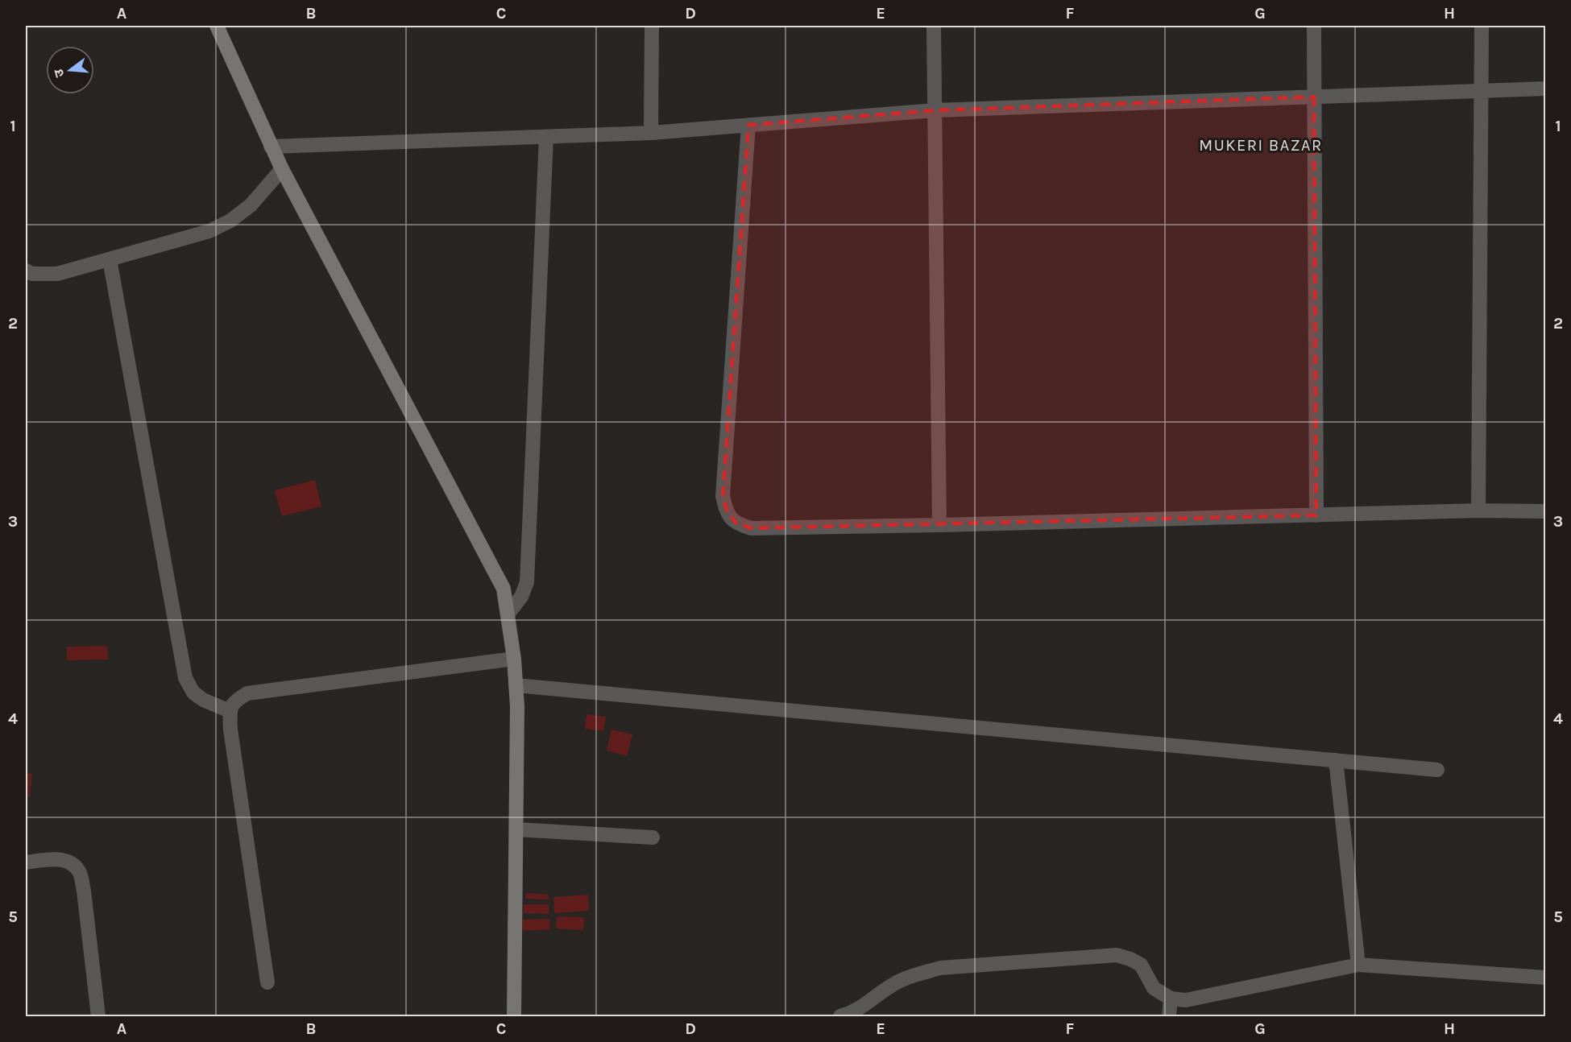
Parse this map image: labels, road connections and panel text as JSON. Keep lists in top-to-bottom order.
{
  "districts": ["MUKERI BAZAR"],
  "north": "left",
  "grid": {
    "columns": [
      "A",
      "B",
      "C",
      "D",
      "E",
      "F",
      "G",
      "H"
    ],
    "rows": [
      "1",
      "2",
      "3",
      "4",
      "5"
    ]
  }
}
